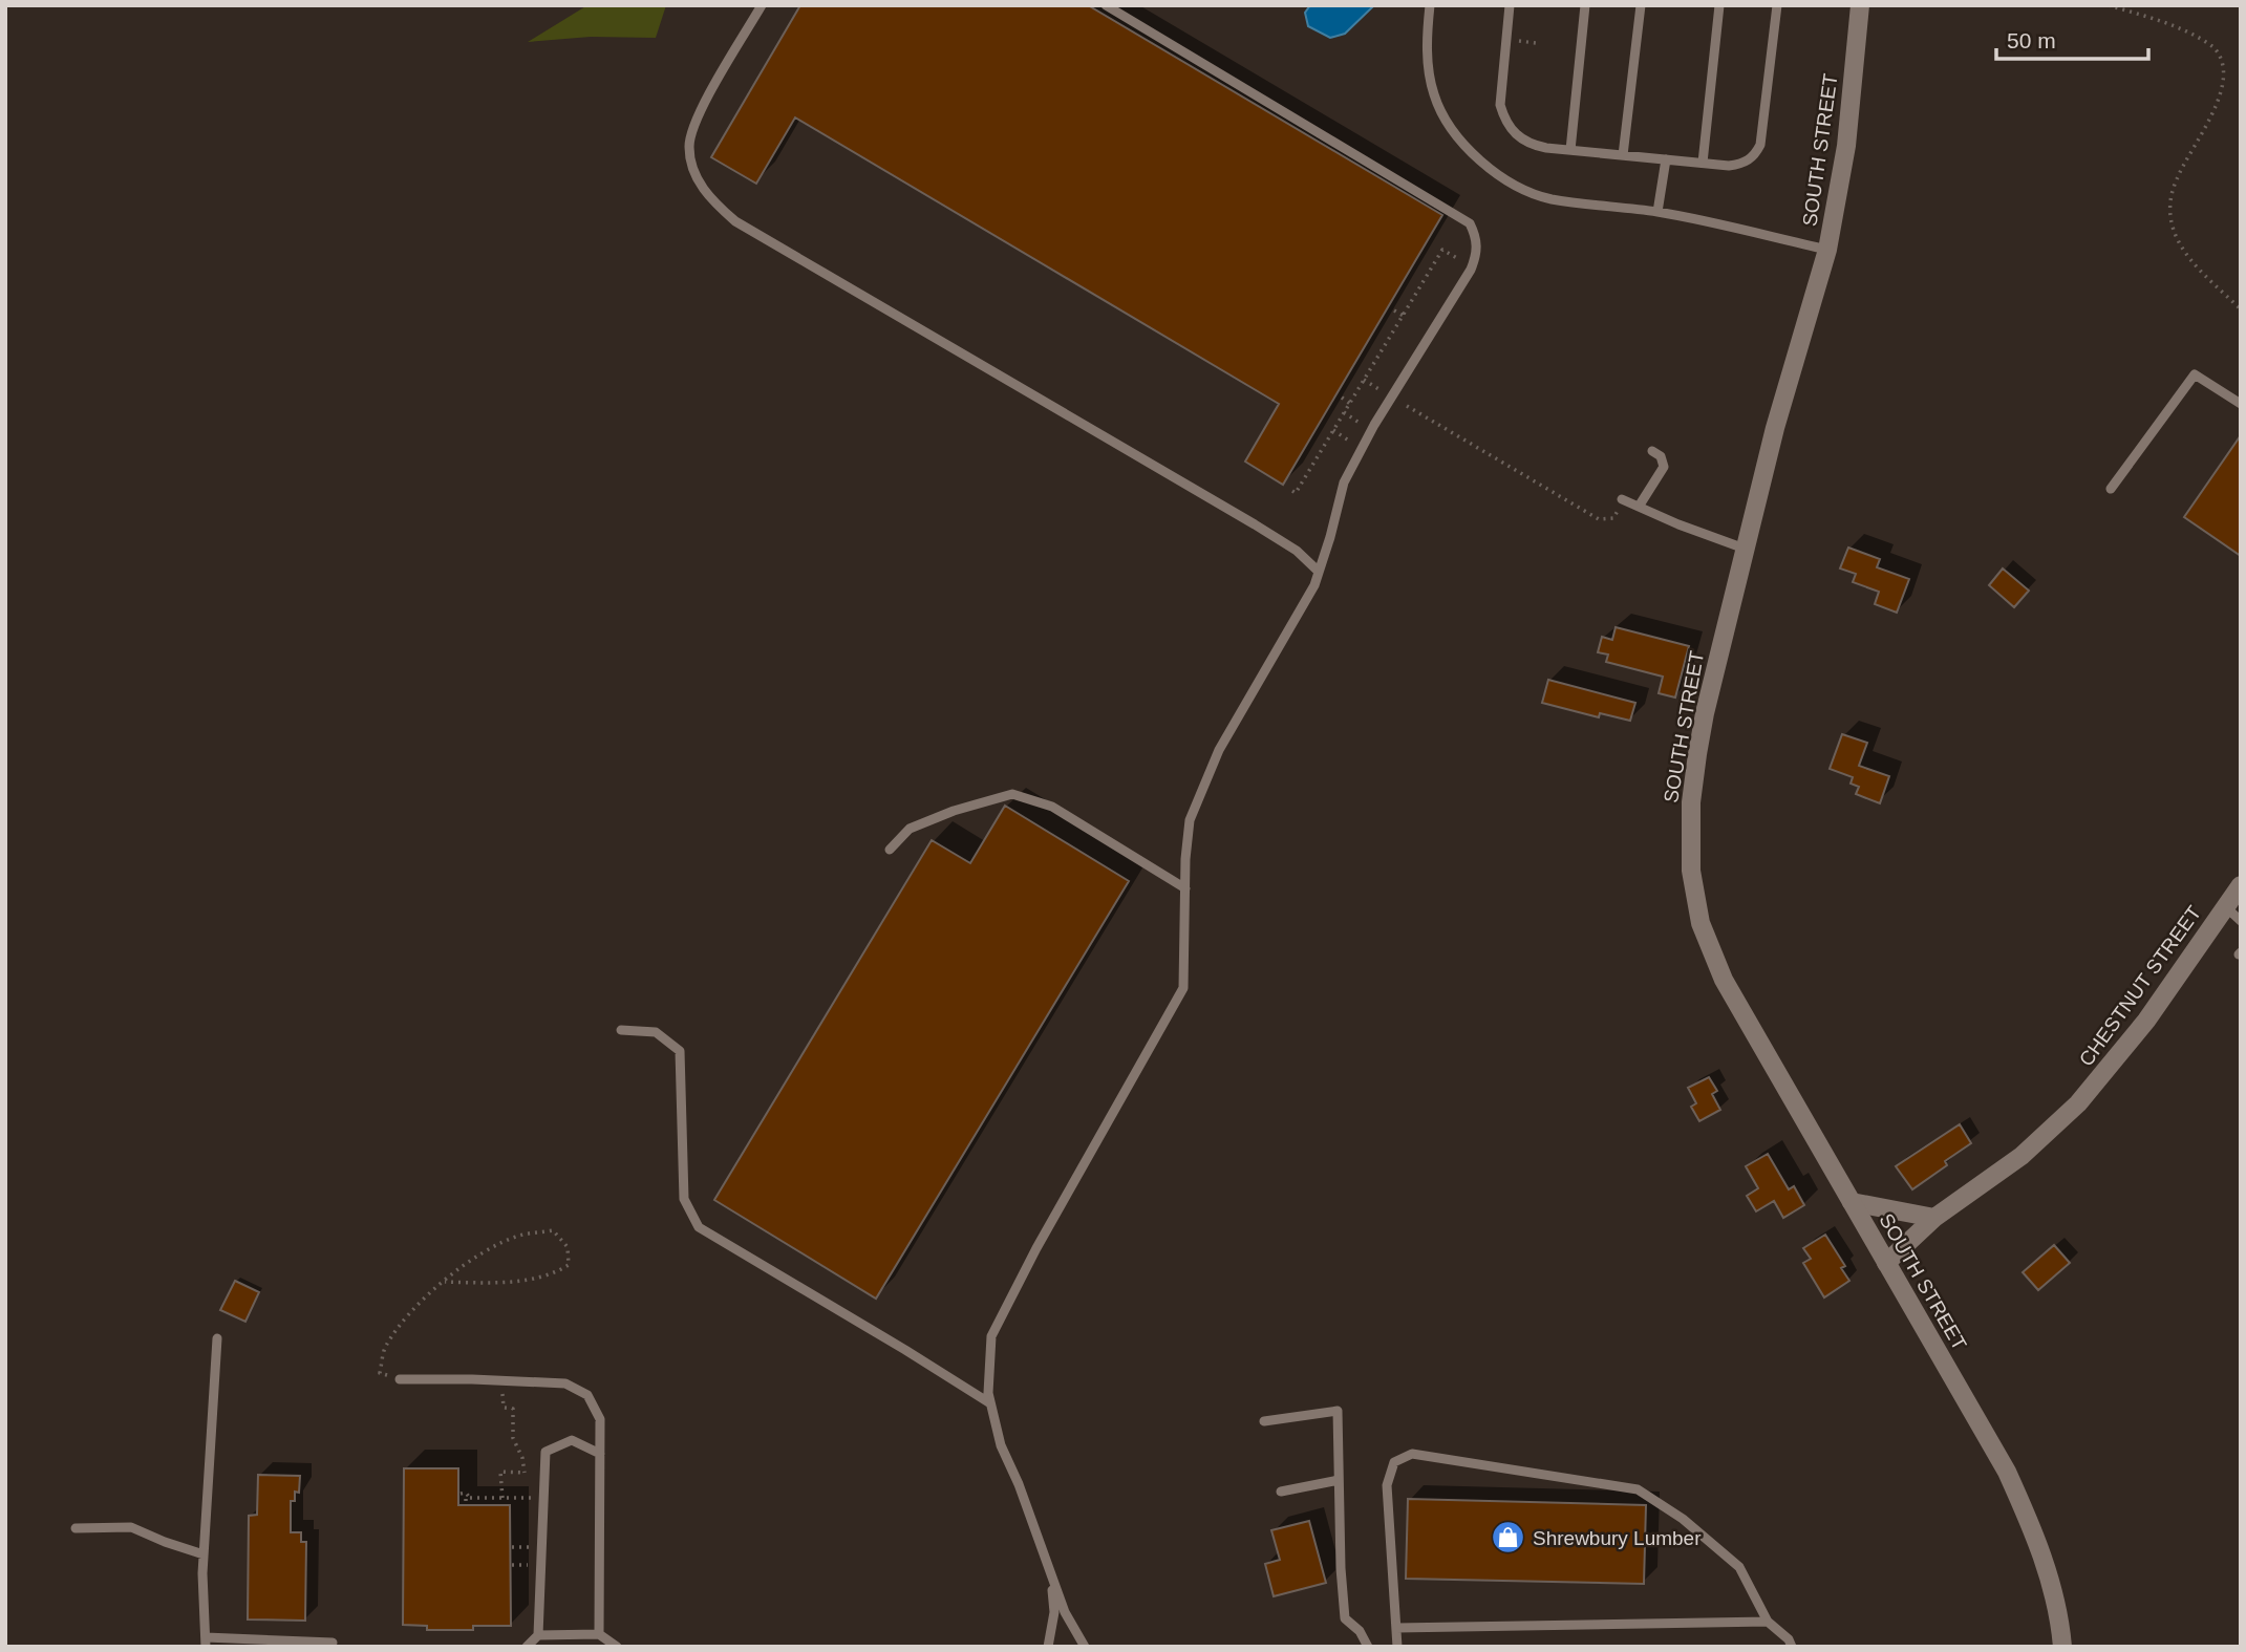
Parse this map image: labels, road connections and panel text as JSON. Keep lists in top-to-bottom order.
{
  "streets": {
    "street": ["SOUTH STREET", "CHESTNUT STREET"]
  },
  "crossings": [
    ["SOUTH STREET", "CHESTNUT STREET"]
  ],
  "places": {
    "shop": ["Shrewbury Lumber"]
  },
  "scale_bar": "50 m"
}
